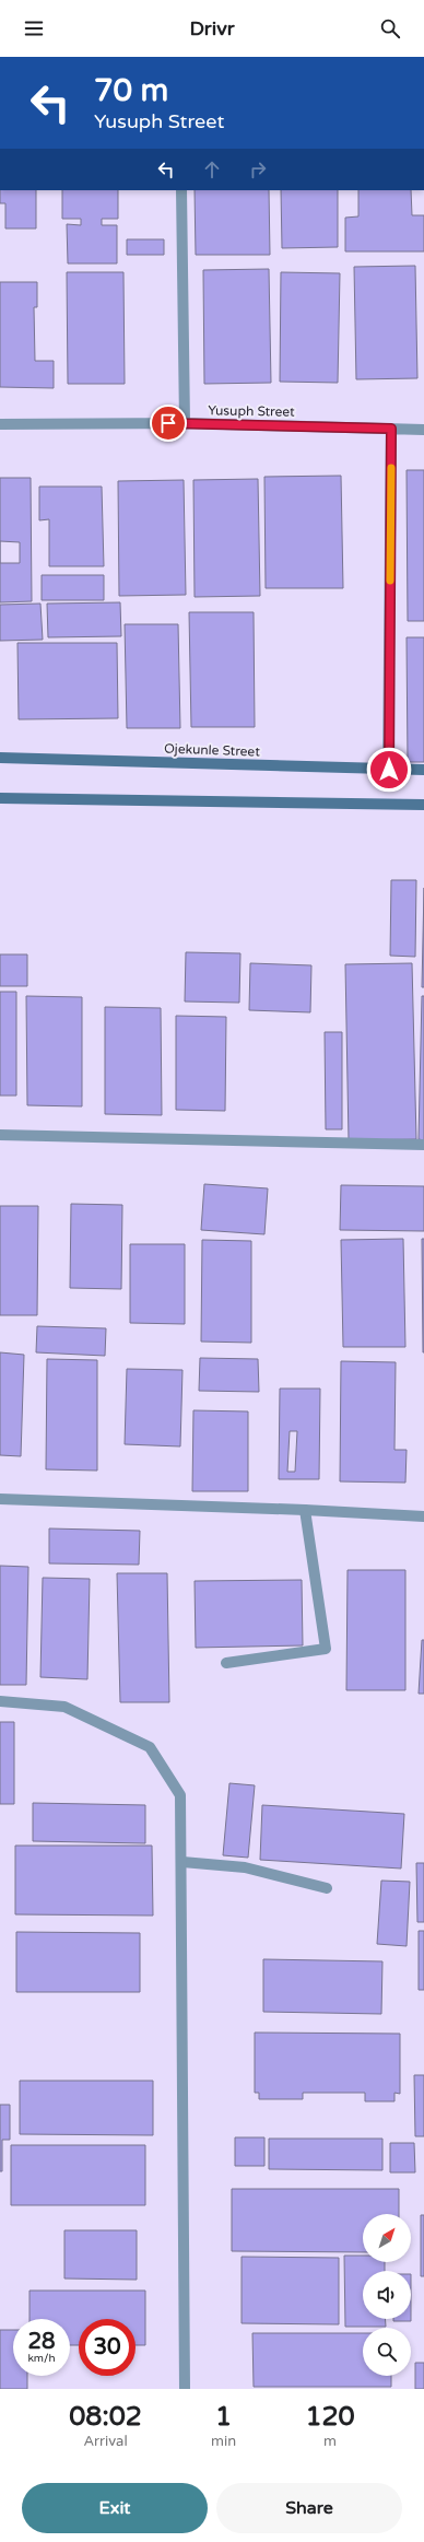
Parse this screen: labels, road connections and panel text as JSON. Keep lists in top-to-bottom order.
{
  "streets": {
    "street": ["Yusuph Street", "Ojekunle Street"]
  },
  "north": "top right",
  "page": {
    "header": "Drivr",
    "turn": ["70 m", "Yusuph Street"],
    "speed": "28 km/h",
    "limit": "30",
    "eta": [
      "08:02",
      "Arrival",
      "1",
      "min",
      "120",
      "m"
    ],
    "buttons": ["Exit", "Share"]
  }
}
